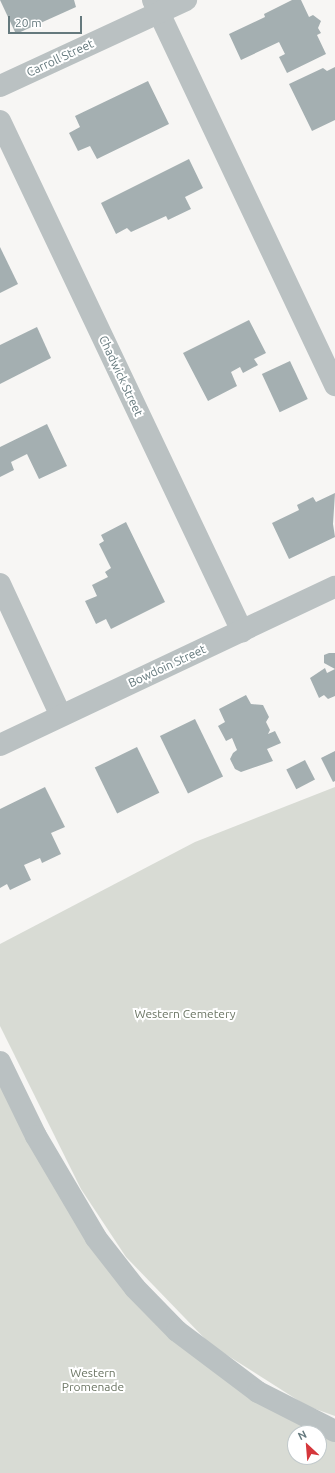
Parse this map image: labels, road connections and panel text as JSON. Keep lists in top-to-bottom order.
{
  "streets": {
    "street": ["Carroll Street", "Chadwick Street", "Bowdoin Street"]
  },
  "crossings": [
    ["Chadwick Street", "Bowdoin Street"]
  ],
  "parks": ["Western Cemetery", "Western Promenade"],
  "scale_bar": "20 m",
  "north": "top left"
}
